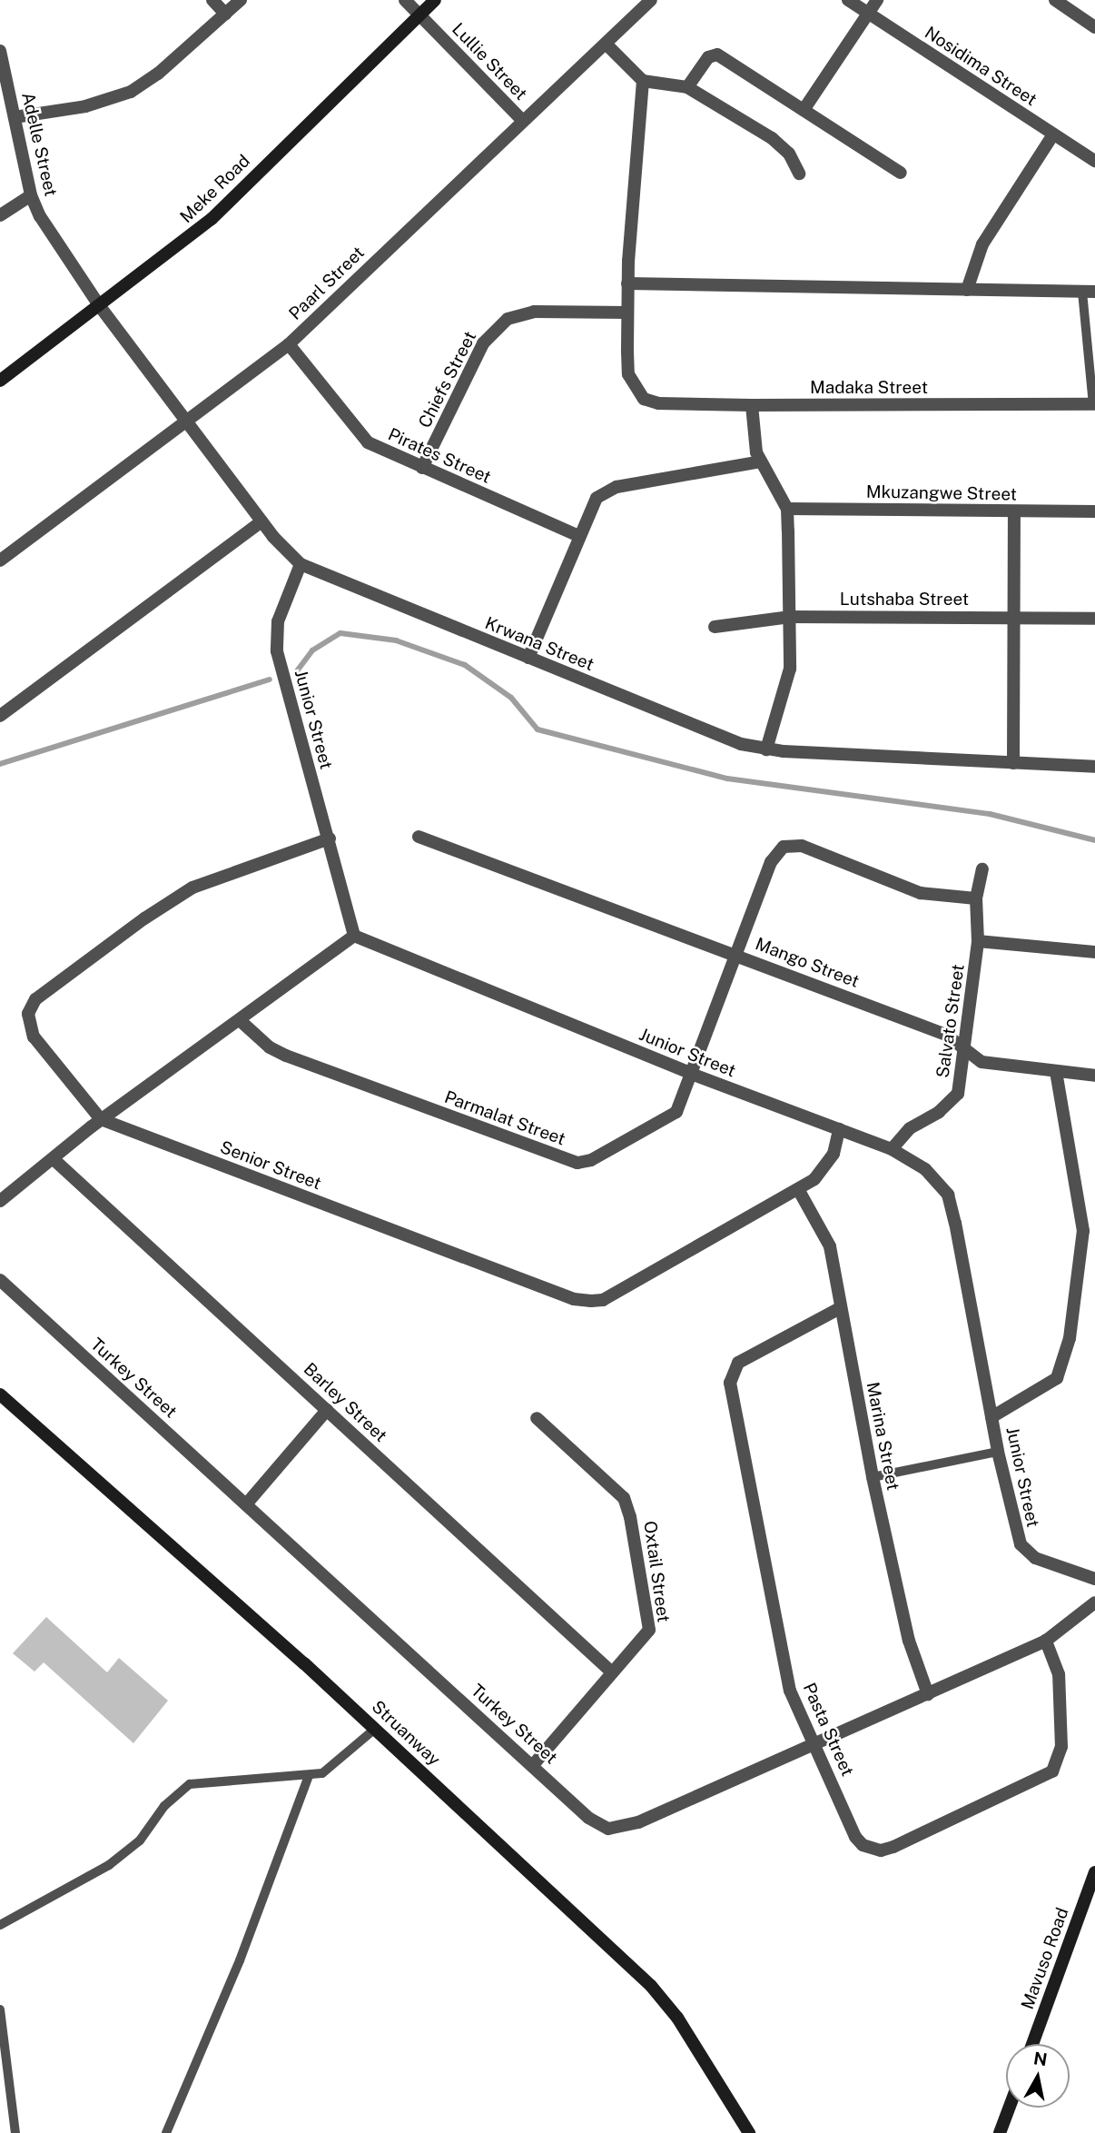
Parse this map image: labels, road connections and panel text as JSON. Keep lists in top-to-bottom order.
{
  "streets": {
    "street": [
      "Lullie Street",
      "Nosidima Street",
      "Adelle Street",
      "Meke Road",
      "Paarl Street",
      "Chiefs Street",
      "Madaka Street",
      "Pirates Street",
      "Mkuzangwe Street",
      "Lutshaba Street",
      "Krwana Street",
      "Junior Street",
      "Mango Street",
      "Salvato Street",
      "Parmalat Street",
      "Senior Street",
      "Turkey Street",
      "Barley Street",
      "Marina Street",
      "Oxtail Street",
      "Pasta Street",
      "Struanway",
      "Mavuso Road"
    ]
  },
  "crossings": [
    ["Lullie Street", "Meke Road"],
    ["Lullie Street", "Paarl Street"],
    ["Adelle Street", "Meke Road"],
    ["Adelle Street", "Krwana Street"],
    ["Meke Road", "Krwana Street"],
    ["Paarl Street", "Pirates Street"],
    ["Paarl Street", "Krwana Street"],
    ["Chiefs Street", "Madaka Street"],
    ["Chiefs Street", "Pirates Street"],
    ["Krwana Street", "Junior Street"],
    ["Junior Street", "Salvato Street"],
    ["Junior Street", "Parmalat Street"],
    ["Junior Street", "Senior Street"],
    ["Mango Street", "Salvato Street"],
    ["Mango Street", "Parmalat Street"],
    ["Salvato Street", "Parmalat Street"],
    ["Senior Street", "Marina Street"],
    ["Turkey Street", "Marina Street"],
    ["Turkey Street", "Oxtail Street"],
    ["Turkey Street", "Pasta Street"],
    ["Barley Street", "Oxtail Street"],
    ["Marina Street", "Pasta Street"]
  ],
  "north": "top"
}
